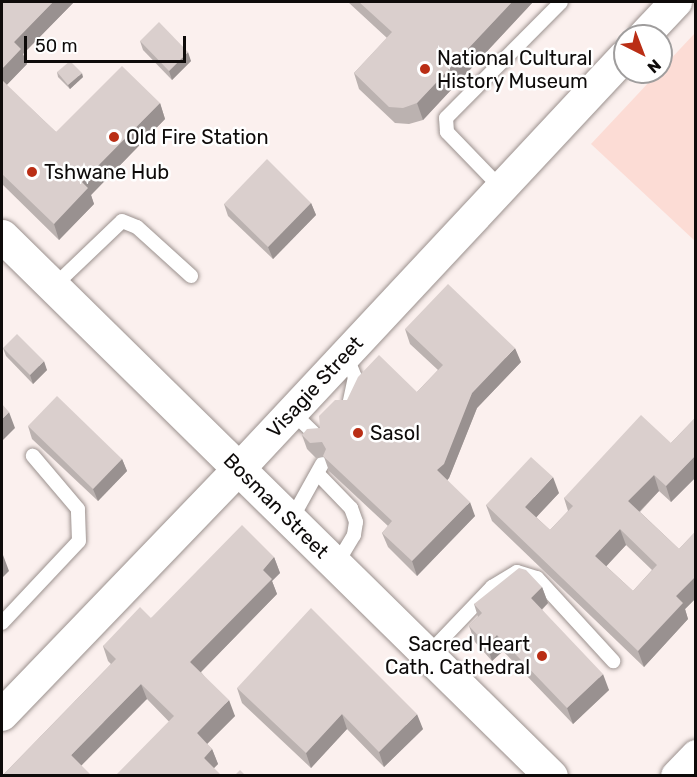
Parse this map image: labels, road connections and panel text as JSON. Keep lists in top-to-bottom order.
{
  "streets": {
    "main road": ["Bosman Street"],
    "street": ["Visagie Street"]
  },
  "crossings": [
    ["Visagie Street", "Bosman Street"]
  ],
  "places": [
    "National Cultural History Museum",
    "Old Fire Station",
    "Tshwane Hub",
    "Sasol",
    "Sacred Heart Cath. Cathedral"
  ],
  "scale_bar": "50 m",
  "north": "bottom right"
}
